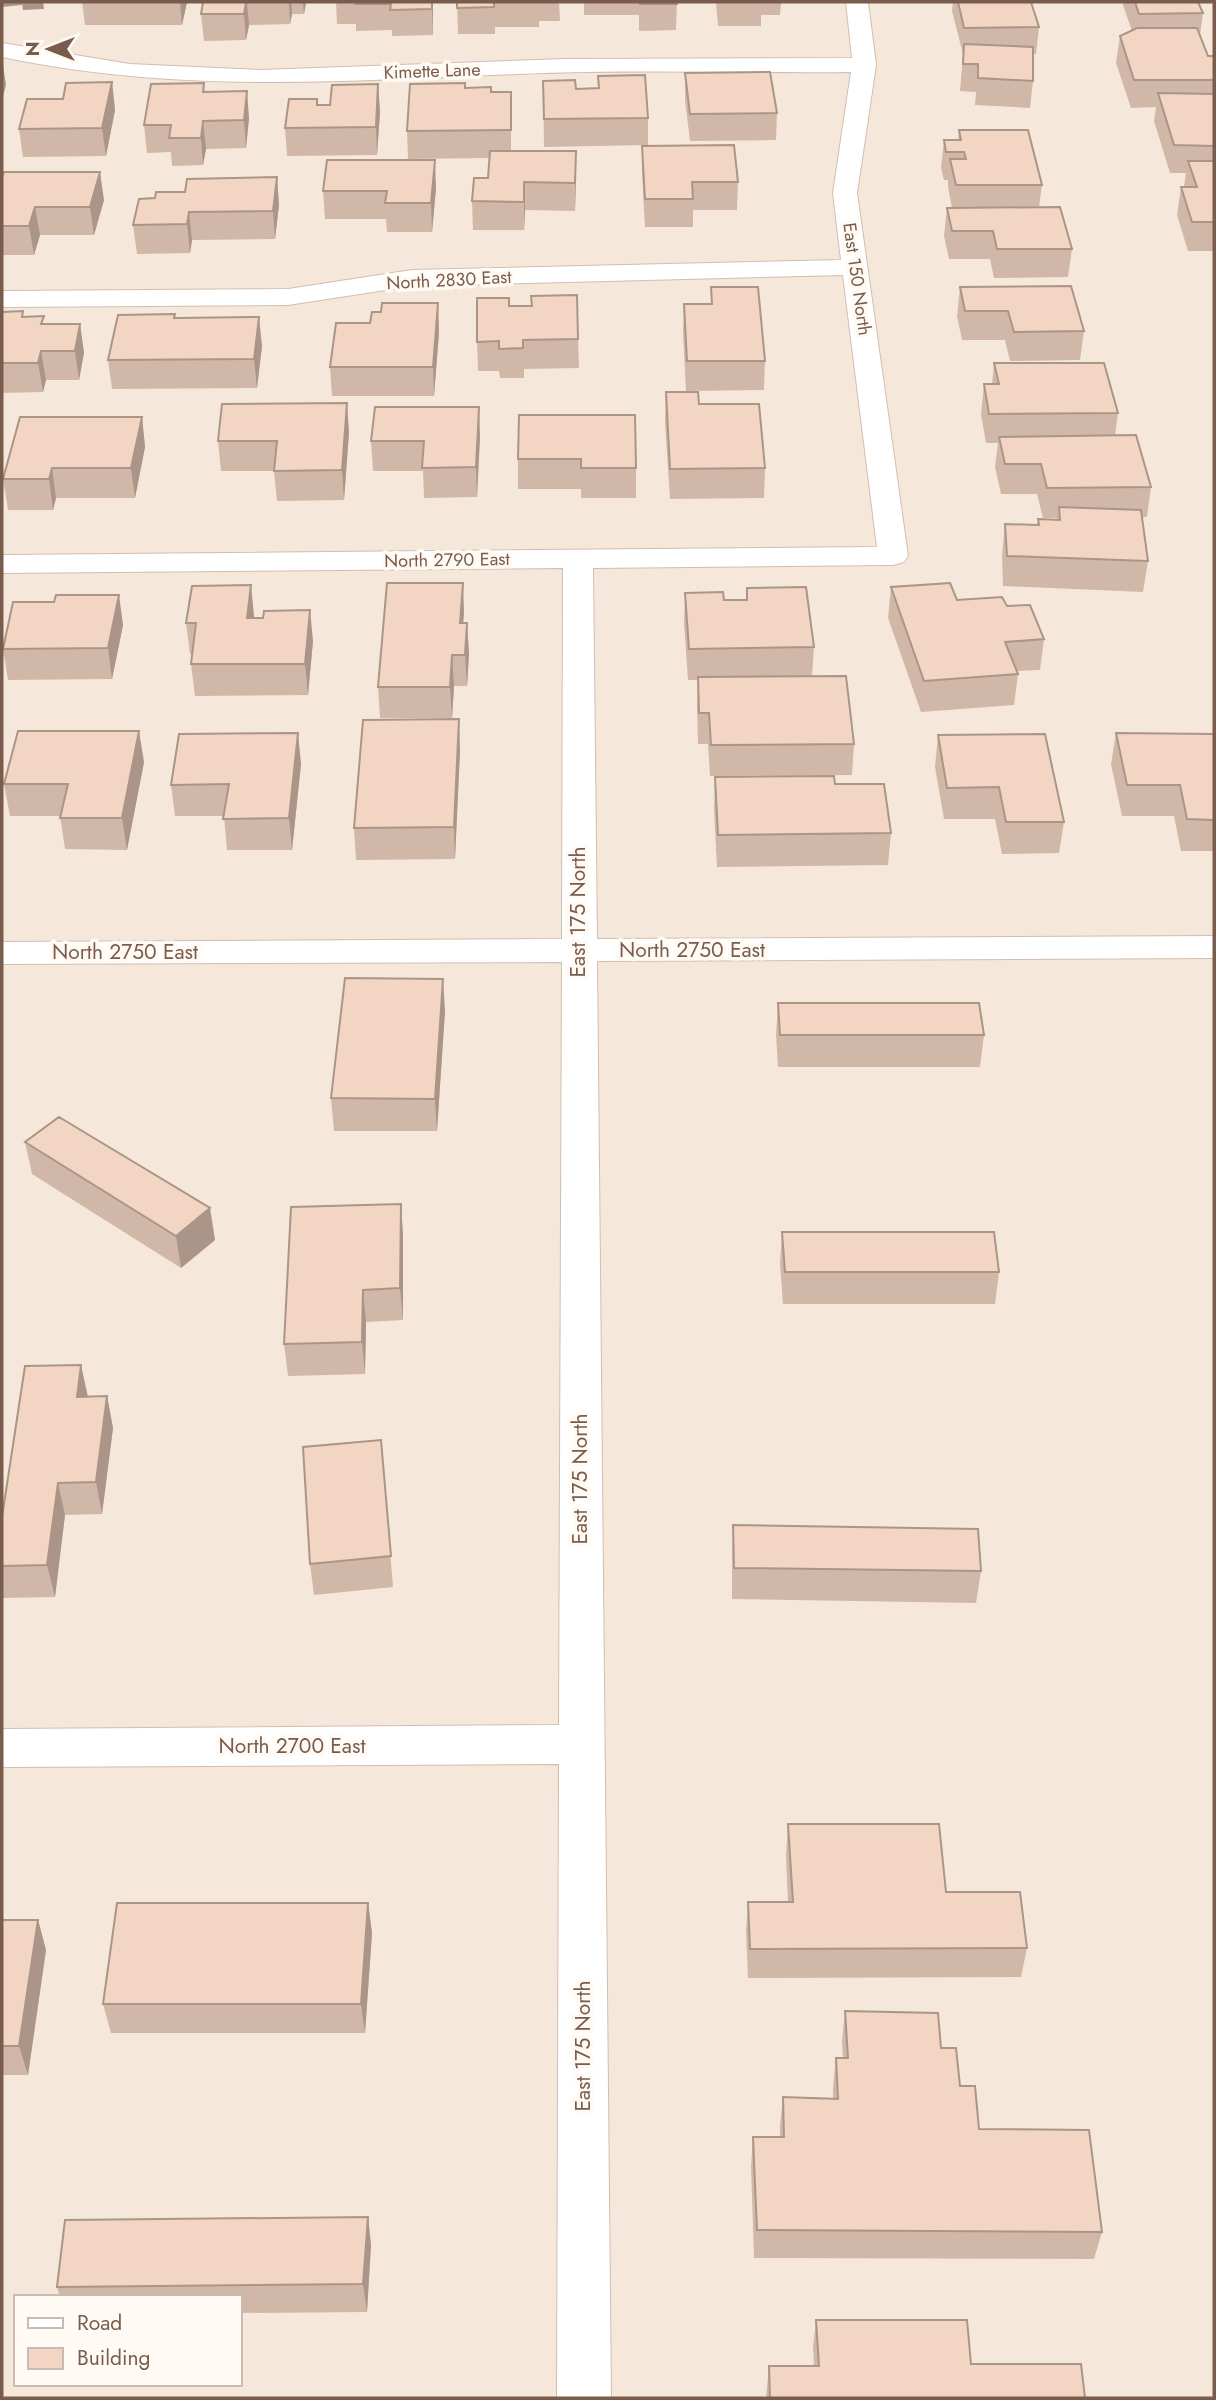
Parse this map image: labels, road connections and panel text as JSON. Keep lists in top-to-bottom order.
{
  "streets": {
    "street": [
      "Kimette Lane",
      "East 150 North",
      "North 2830 East",
      "North 2790 East",
      "East 175 North",
      "North 2750 East",
      "North 2700 East"
    ]
  },
  "crossings": [
    ["Kimette Lane", "East 150 North"],
    ["East 150 North", "North 2830 East"],
    ["East 150 North", "North 2790 East"],
    ["North 2790 East", "East 175 North"],
    ["East 175 North", "North 2750 East"],
    ["East 175 North", "North 2700 East"]
  ],
  "legend": ["Road", "Building"],
  "north": "left"
}
